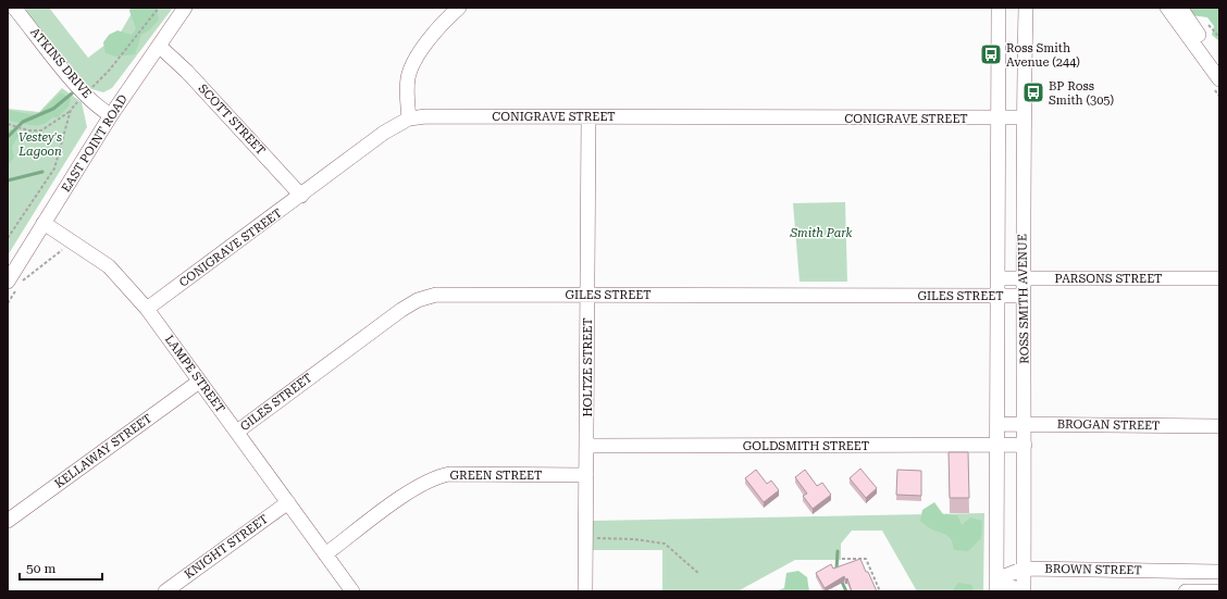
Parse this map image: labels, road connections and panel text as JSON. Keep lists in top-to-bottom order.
{
  "streets": {
    "street": [
      "ATKINS DRIVE",
      "CONIGRAVE STREET",
      "SCOTT STREET",
      "EAST POINT ROAD",
      "PARSONS STREET",
      "GILES STREET",
      "ROSS SMITH AVENUE",
      "HOLTZE STREET",
      "LAMPE STREET",
      "BROGAN STREET",
      "GOLDSMITH STREET",
      "KELLAWAY STREET",
      "GREEN STREET",
      "KNIGHT STREET",
      "BROWN STREET"
    ]
  },
  "crossings": [
    ["ATKINS DRIVE", "EAST POINT ROAD"],
    ["CONIGRAVE STREET", "SCOTT STREET"],
    ["CONIGRAVE STREET", "ROSS SMITH AVENUE"],
    ["CONIGRAVE STREET", "HOLTZE STREET"],
    ["CONIGRAVE STREET", "LAMPE STREET"],
    ["SCOTT STREET", "EAST POINT ROAD"],
    ["EAST POINT ROAD", "LAMPE STREET"],
    ["PARSONS STREET", "ROSS SMITH AVENUE"],
    ["GILES STREET", "ROSS SMITH AVENUE"],
    ["GILES STREET", "HOLTZE STREET"],
    ["GILES STREET", "LAMPE STREET"],
    ["ROSS SMITH AVENUE", "BROGAN STREET"],
    ["ROSS SMITH AVENUE", "GOLDSMITH STREET"],
    ["ROSS SMITH AVENUE", "BROWN STREET"],
    ["HOLTZE STREET", "GOLDSMITH STREET"],
    ["HOLTZE STREET", "GREEN STREET"],
    ["LAMPE STREET", "KELLAWAY STREET"],
    ["LAMPE STREET", "GREEN STREET"],
    ["LAMPE STREET", "KNIGHT STREET"]
  ],
  "parks": ["Vestey's Lagoon", "Smith Park"],
  "places": {
    "bus stop": ["Ross Smith Avenue (244)", "BP Ross Smith (305)"]
  },
  "scale_bar": "50 m"
}
